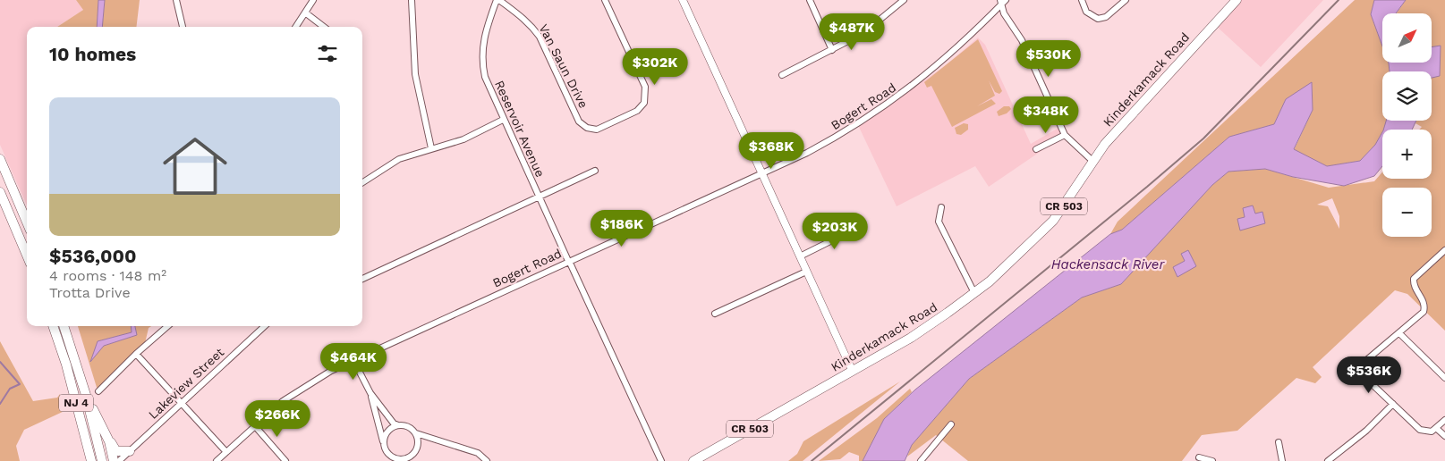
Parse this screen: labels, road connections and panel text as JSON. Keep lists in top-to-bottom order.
{
  "streets": {
    "main road": ["Kinderkamack Road", "CR 503", "NJ 4"],
    "street": [
      "Van Saun Drive",
      "Bogert Road",
      "Reservoir Avenue",
      "Lakeview Street"
    ]
  },
  "crossings": [
    ["Van Saun Drive", "Reservoir Avenue"],
    ["Bogert Road", "Reservoir Avenue"]
  ],
  "water": ["Hackensack River"],
  "north": "top right",
  "page": {
    "map_buttons": ["+", "−"],
    "price": [
      "$487K",
      "$530K",
      "$302K",
      "$348K",
      "$368K",
      "$186K",
      "$203K",
      "$464K",
      "$536K",
      "$266K"
    ],
    "heading": "10 homes",
    "list": [
      {
        "name": "$536,000",
        "note": "4 rooms · 148 m² · Trotta Drive"
      }
    ]
  }
}
